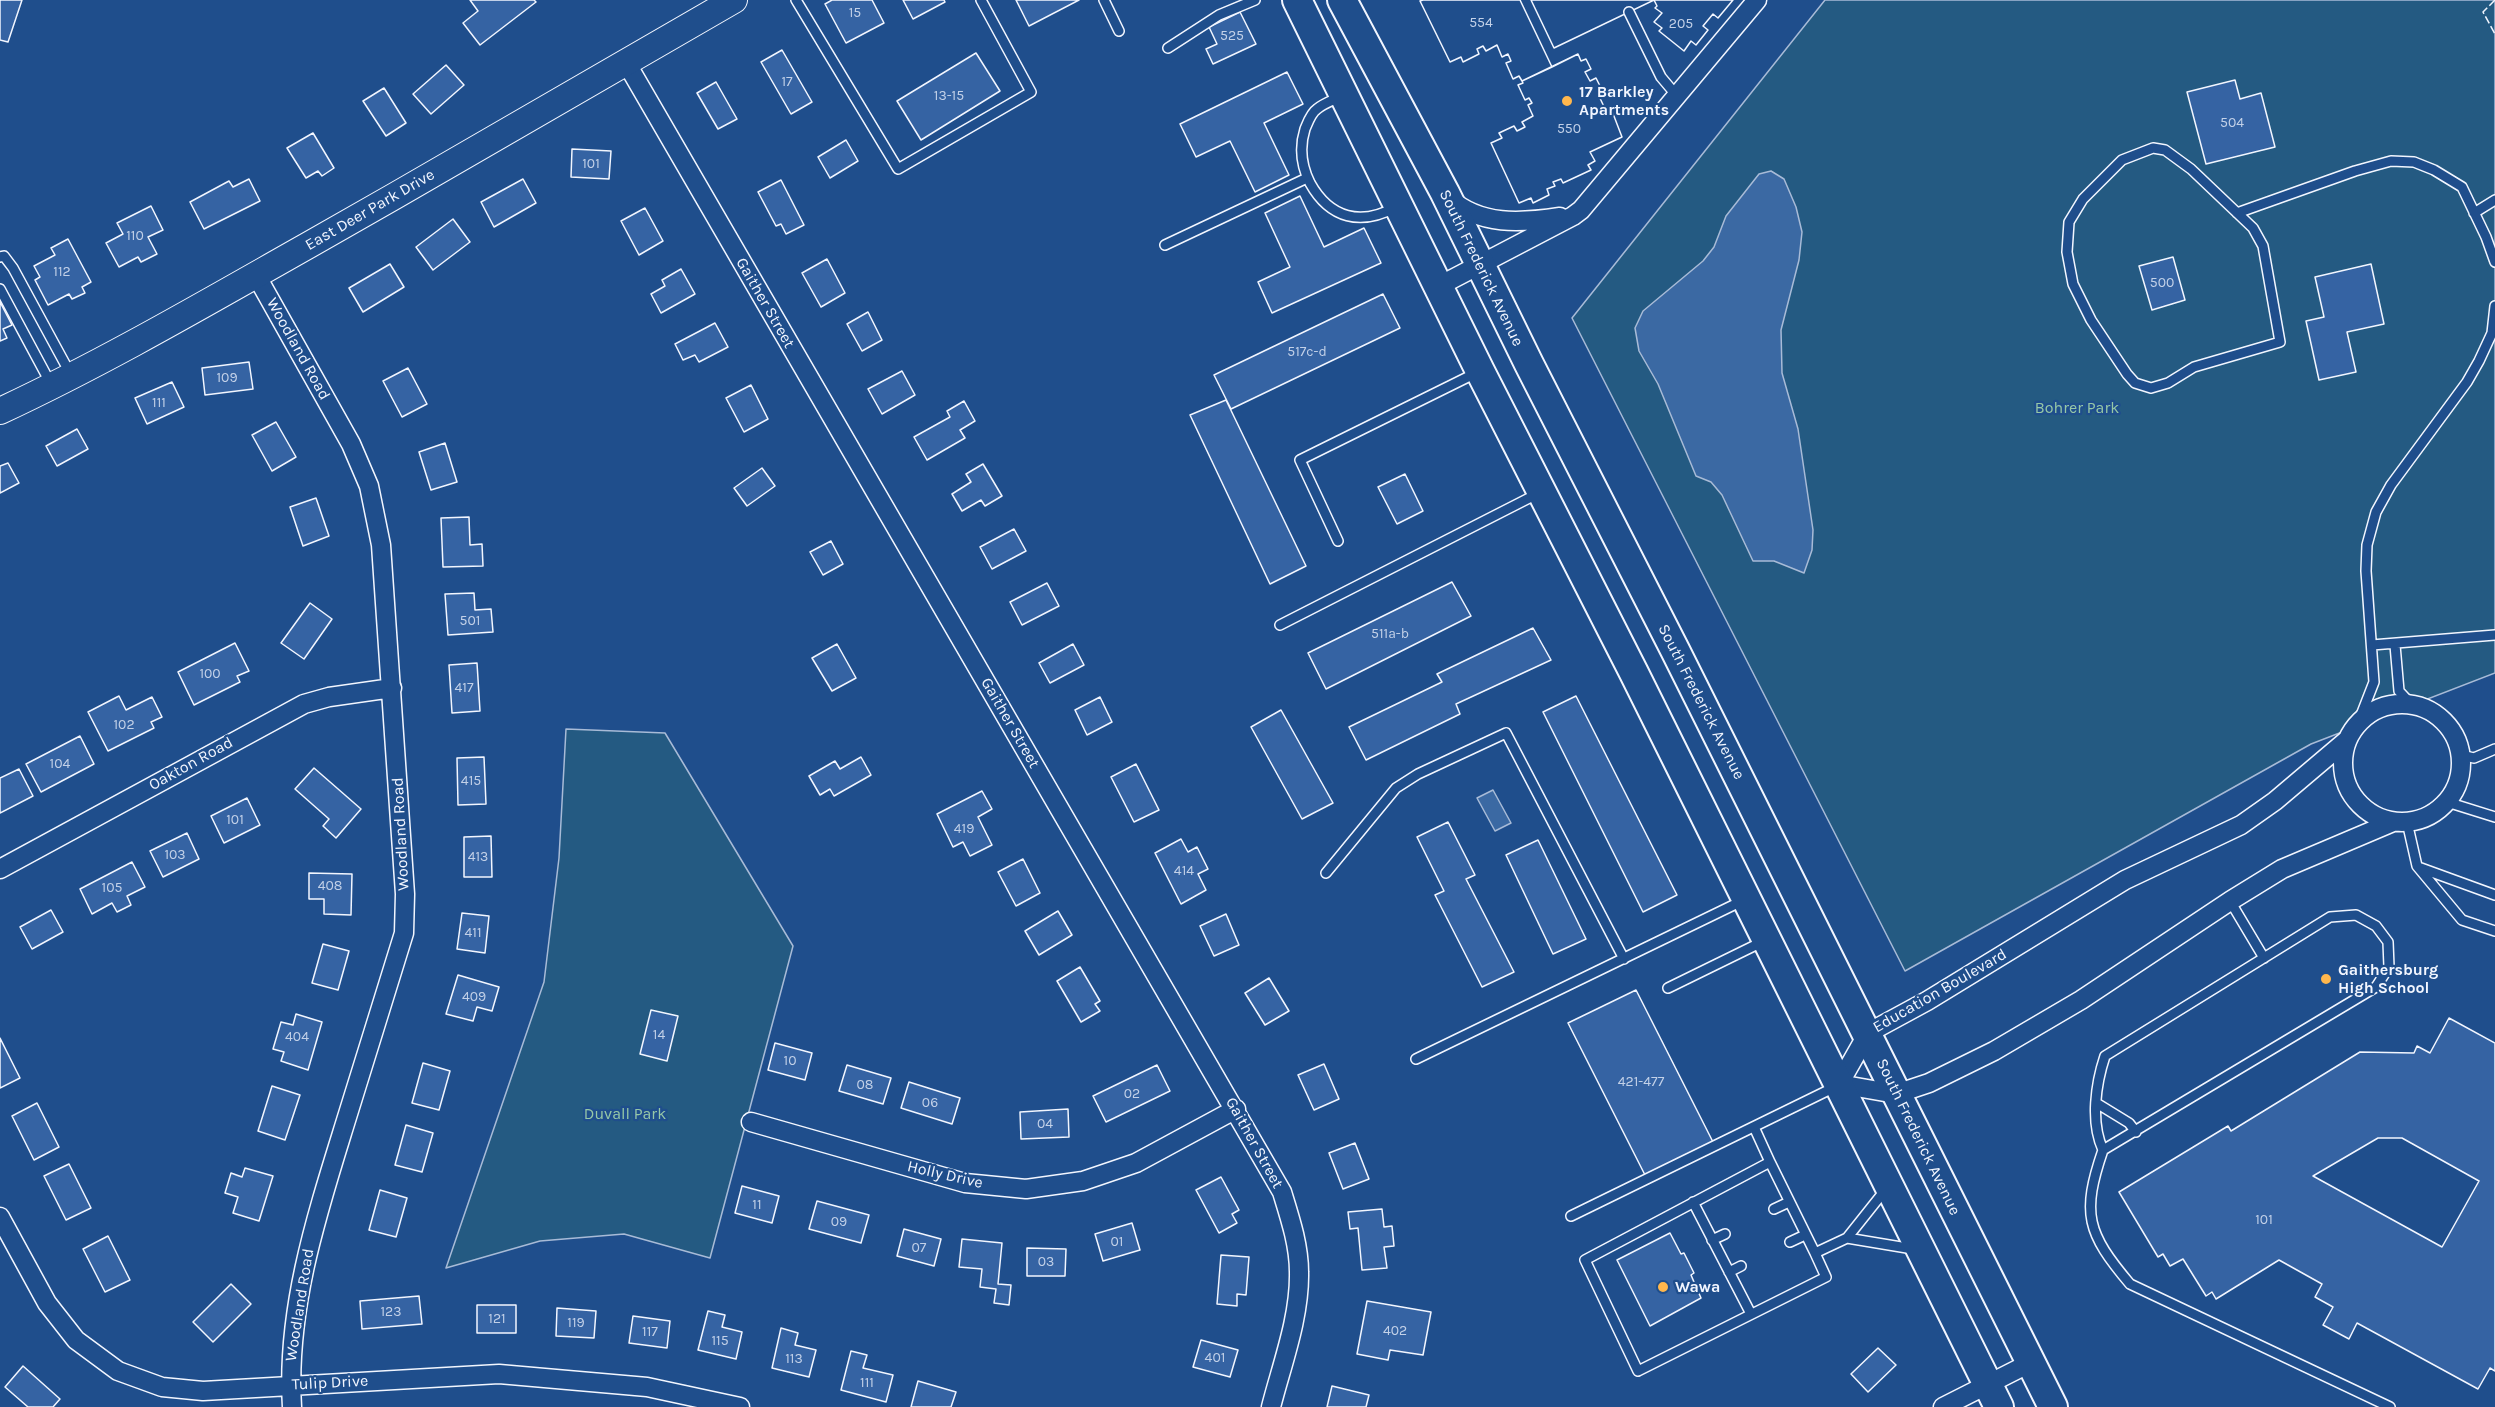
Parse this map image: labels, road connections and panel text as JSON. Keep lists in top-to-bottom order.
{
  "streets": {
    "main road": ["South Frederick Avenue"],
    "street": [
      "East Deer Park Drive",
      "Gaither Street",
      "Woodland Road",
      "Oakton Road",
      "Education Boulevard",
      "Holly Drive",
      "Tulip Drive"
    ]
  },
  "crossings": [
    ["East Deer Park Drive", "Gaither Street"],
    ["East Deer Park Drive", "Woodland Road"],
    ["South Frederick Avenue", "Education Boulevard"],
    ["Gaither Street", "Holly Drive"],
    ["Woodland Road", "Oakton Road"],
    ["Woodland Road", "Tulip Drive"]
  ],
  "parks": ["Bohrer Park", "Duvall Park"],
  "places": ["17 Barkley Apartments", "Gaithersburg High School", "Wawa"],
  "house_numbers": [
    "15",
    "554",
    "205",
    "525",
    "17",
    "13-15",
    "504",
    "550",
    "101",
    "110",
    "112",
    "500",
    "517c-d",
    "109",
    "111",
    "501",
    "511a-b",
    "100",
    "417",
    "102",
    "104",
    "415",
    "101",
    "419",
    "103",
    "413",
    "414",
    "408",
    "105",
    "411",
    "409",
    "14",
    "404",
    "10",
    "421-477",
    "08",
    "02",
    "06",
    "04",
    "11",
    "101",
    "09",
    "01",
    "07",
    "03",
    "123",
    "121",
    "119",
    "402",
    "117",
    "115",
    "401",
    "113",
    "111"
  ]
}
